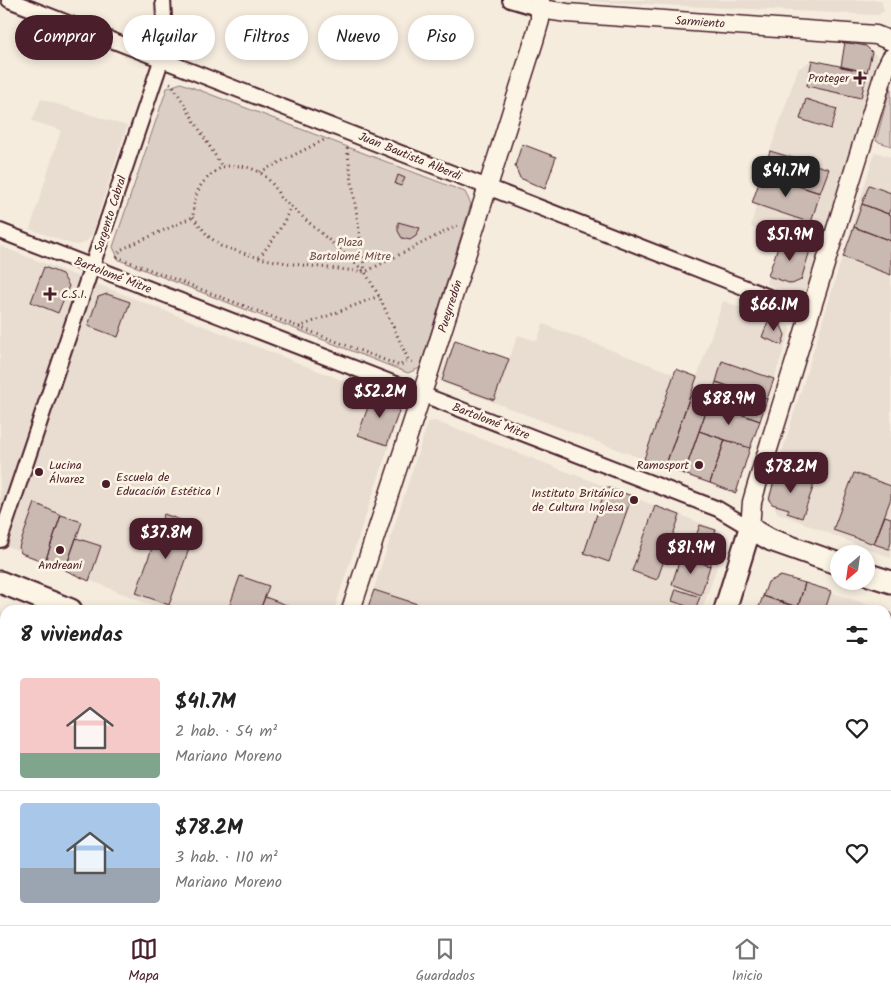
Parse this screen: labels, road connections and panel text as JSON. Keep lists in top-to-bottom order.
{
  "streets": {
    "main road": ["Bartolomé Mitre"],
    "street": [
      "Sarmiento",
      "Juan Bautista Alberdi",
      "Sargento Cabral",
      "Pueyrredón"
    ]
  },
  "crossings": [
    ["Sarmiento", "Pueyrredón"],
    ["Juan Bautista Alberdi", "Pueyrredón"],
    ["Sargento Cabral", "Bartolomé Mitre"],
    ["Bartolomé Mitre", "Pueyrredón"]
  ],
  "parks": ["Plaza Bartolomé Mitre"],
  "places": {
    "health": ["Proteger", "C.S.I."],
    "other": [
      "Ramosport",
      "Lucina Álvarez",
      "Escuela de Educación Estética 1",
      "Instituto Británico de Cultura Inglesa",
      "Andreani"
    ]
  },
  "north": "bottom left",
  "page": {
    "chip": [
      "Comprar",
      "Alquilar",
      "Filtros",
      "Nuevo",
      "Piso"
    ],
    "price": [
      "$41.7M",
      "$51.9M",
      "$66.1M",
      "$52.2M",
      "$88.9M",
      "$78.2M",
      "$37.8M",
      "$81.9M"
    ],
    "heading": "8 viviendas",
    "list": [
      {
        "name": "$41.7M",
        "note": "2 hab. · 54 m² · Mariano Moreno"
      },
      {
        "name": "$78.2M",
        "note": "3 hab. · 110 m² · Mariano Moreno"
      }
    ],
    "tabs": ["Mapa", "Guardados", "Inicio"]
  }
}
